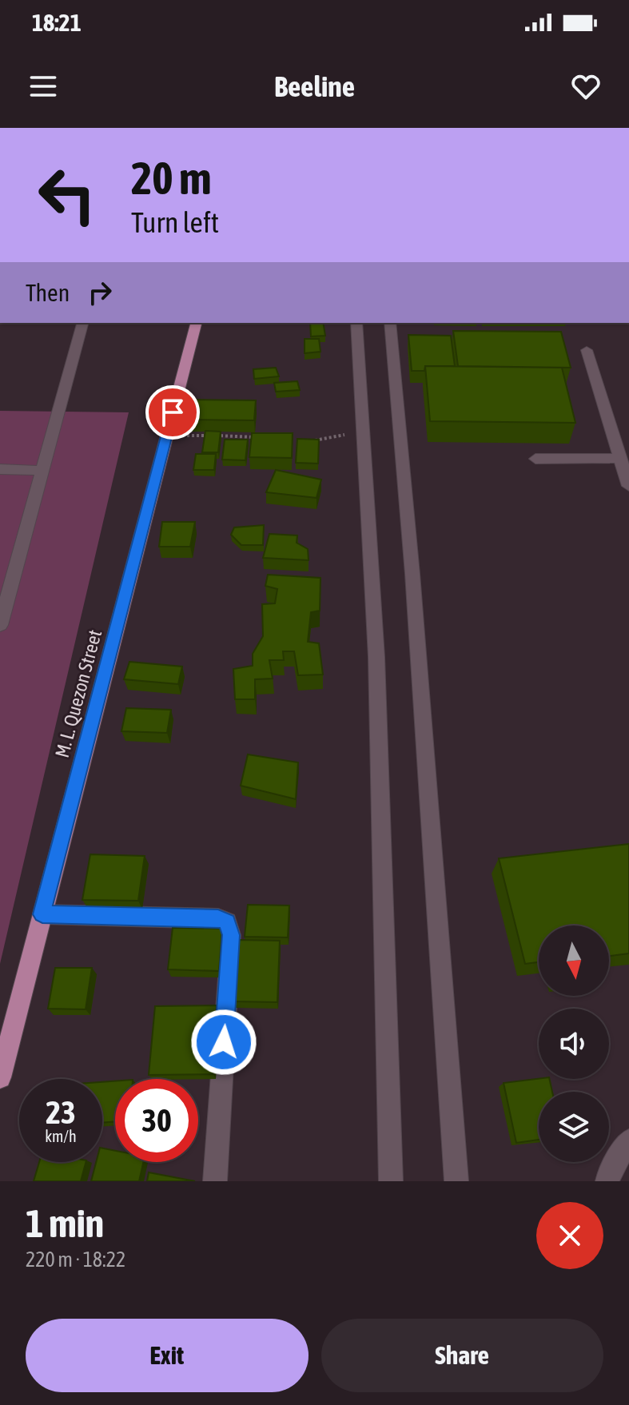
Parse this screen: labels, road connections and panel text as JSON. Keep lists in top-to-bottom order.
{
  "streets": {
    "main road": ["M. L. Quezon Street"]
  },
  "north": "bottom",
  "page": {
    "status": "18:21",
    "header": "Beeline",
    "turn": ["20 m", "Turn left"],
    "then": "Then",
    "speed": "23 km/h",
    "limit": "30",
    "heading": ["1 min", "220 m · 18:22"],
    "buttons": ["Exit", "Share"]
  }
}
